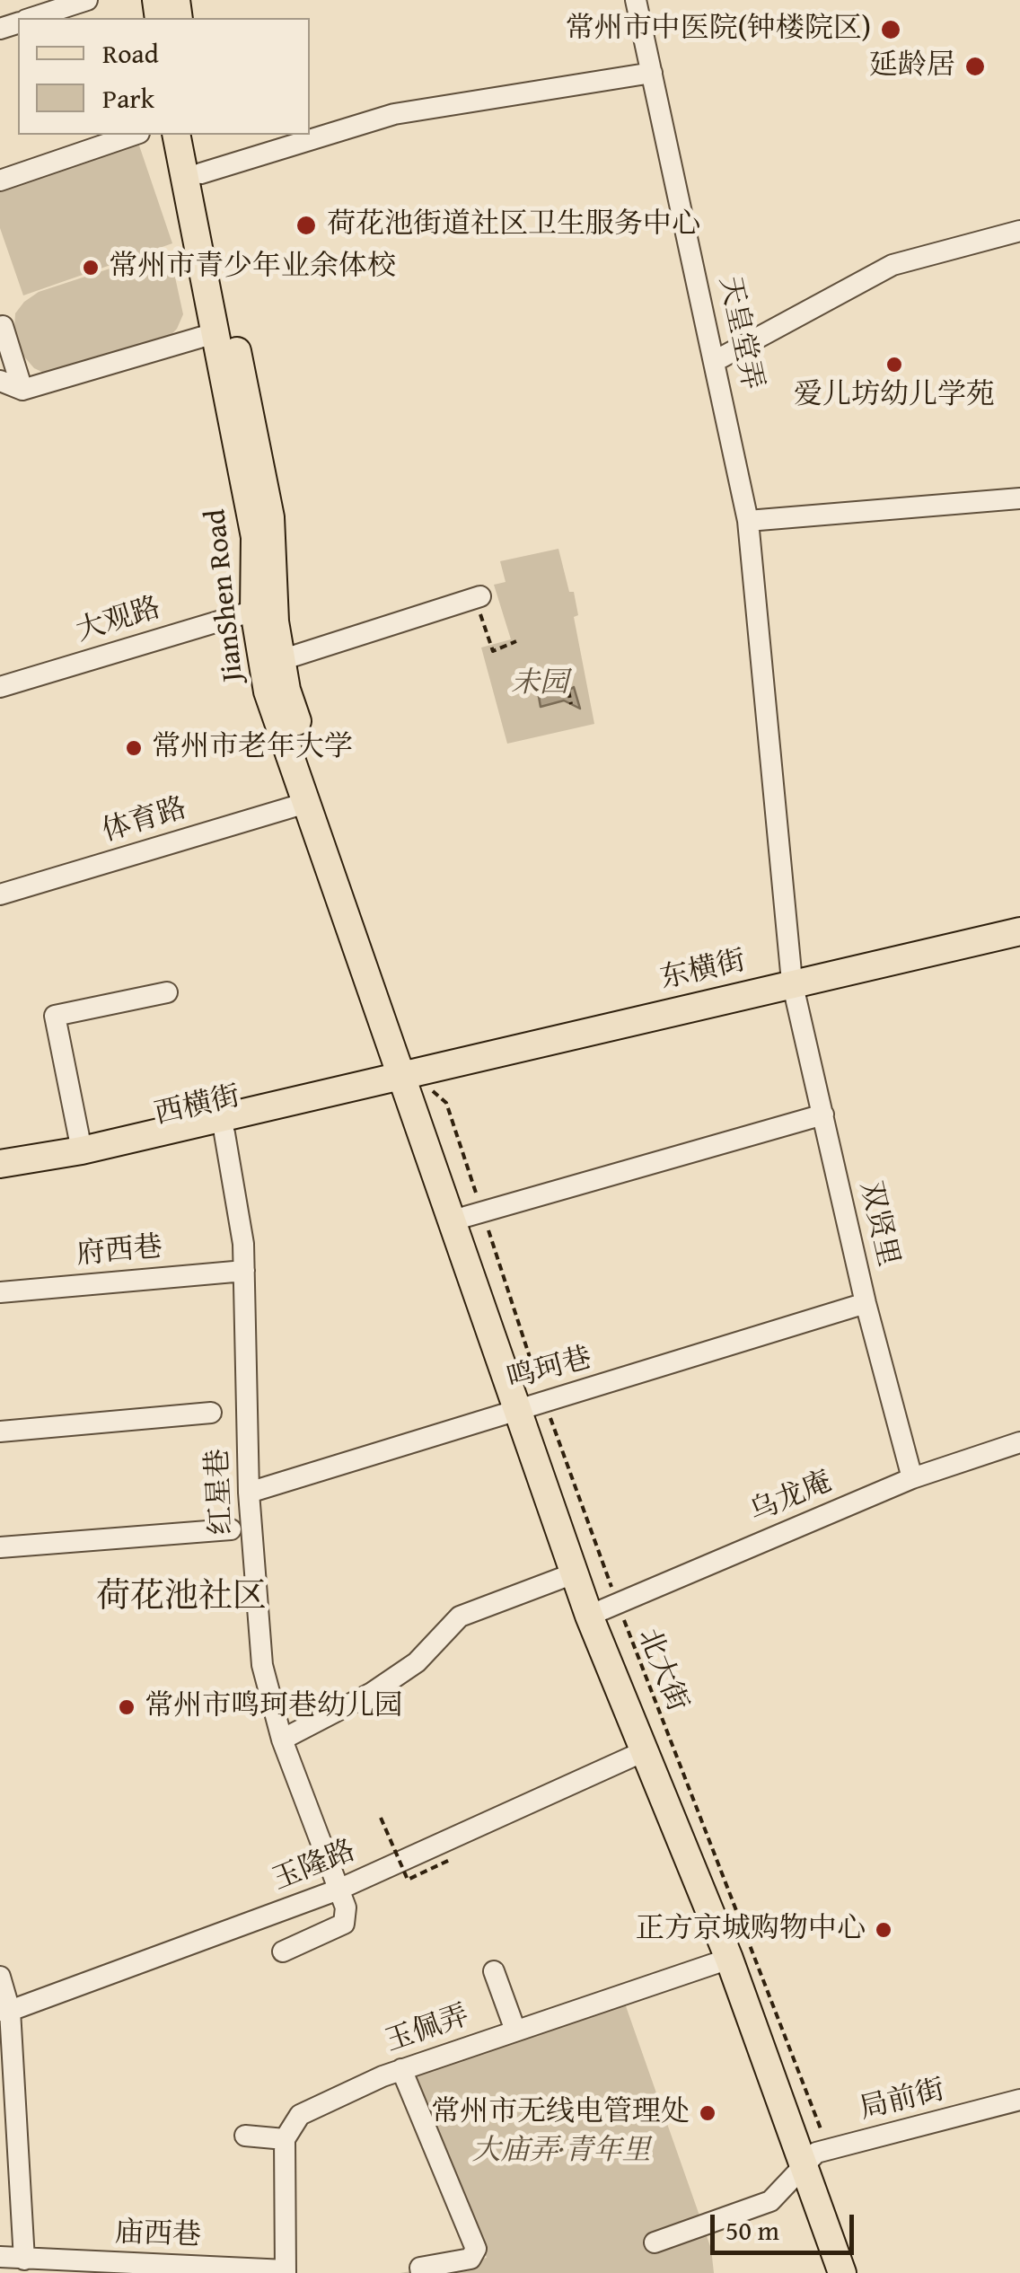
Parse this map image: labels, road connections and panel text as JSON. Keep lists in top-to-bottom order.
{
  "streets": {
    "main road": [
      "JianShen Road",
      "东横街",
      "西横街",
      "北大街"
    ],
    "street": [
      "天皇堂弄",
      "大观路",
      "体育路",
      "双贤里",
      "府西巷",
      "鸣珂巷",
      "红星巷",
      "乌龙庵",
      "玉隆路",
      "玉佩弄",
      "局前街",
      "庙西巷"
    ]
  },
  "crossings": [
    ["天皇堂弄", "东横街"],
    ["天皇堂弄", "双贤里"],
    ["JianShen Road", "大观路"],
    ["JianShen Road", "体育路"],
    ["JianShen Road", "东横街"],
    ["JianShen Road", "西横街"],
    ["JianShen Road", "北大街"],
    ["东横街", "西横街"],
    ["东横街", "双贤里"],
    ["东横街", "北大街"],
    ["西横街", "红星巷"],
    ["西横街", "北大街"],
    ["双贤里", "鸣珂巷"],
    ["双贤里", "乌龙庵"],
    ["府西巷", "红星巷"],
    ["鸣珂巷", "红星巷"],
    ["鸣珂巷", "北大街"],
    ["红星巷", "玉隆路"],
    ["乌龙庵", "北大街"],
    ["北大街", "玉隆路"],
    ["北大街", "玉佩弄"],
    ["北大街", "局前街"]
  ],
  "districts": ["荷花池社区"],
  "parks": ["未园", "大庙弄·青年里"],
  "places": [
    "常州市中医院(钟楼院区)",
    "延龄居",
    "荷花池街道社区卫生服务中心",
    "常州市青少年业余体校",
    "爱儿坊幼儿学苑",
    "常州市老年大学",
    "常州市鸣珂巷幼儿园",
    "正方京城购物中心",
    "常州市无线电管理处"
  ],
  "legend": ["Road", "Park"],
  "scale_bar": "50 m"
}
